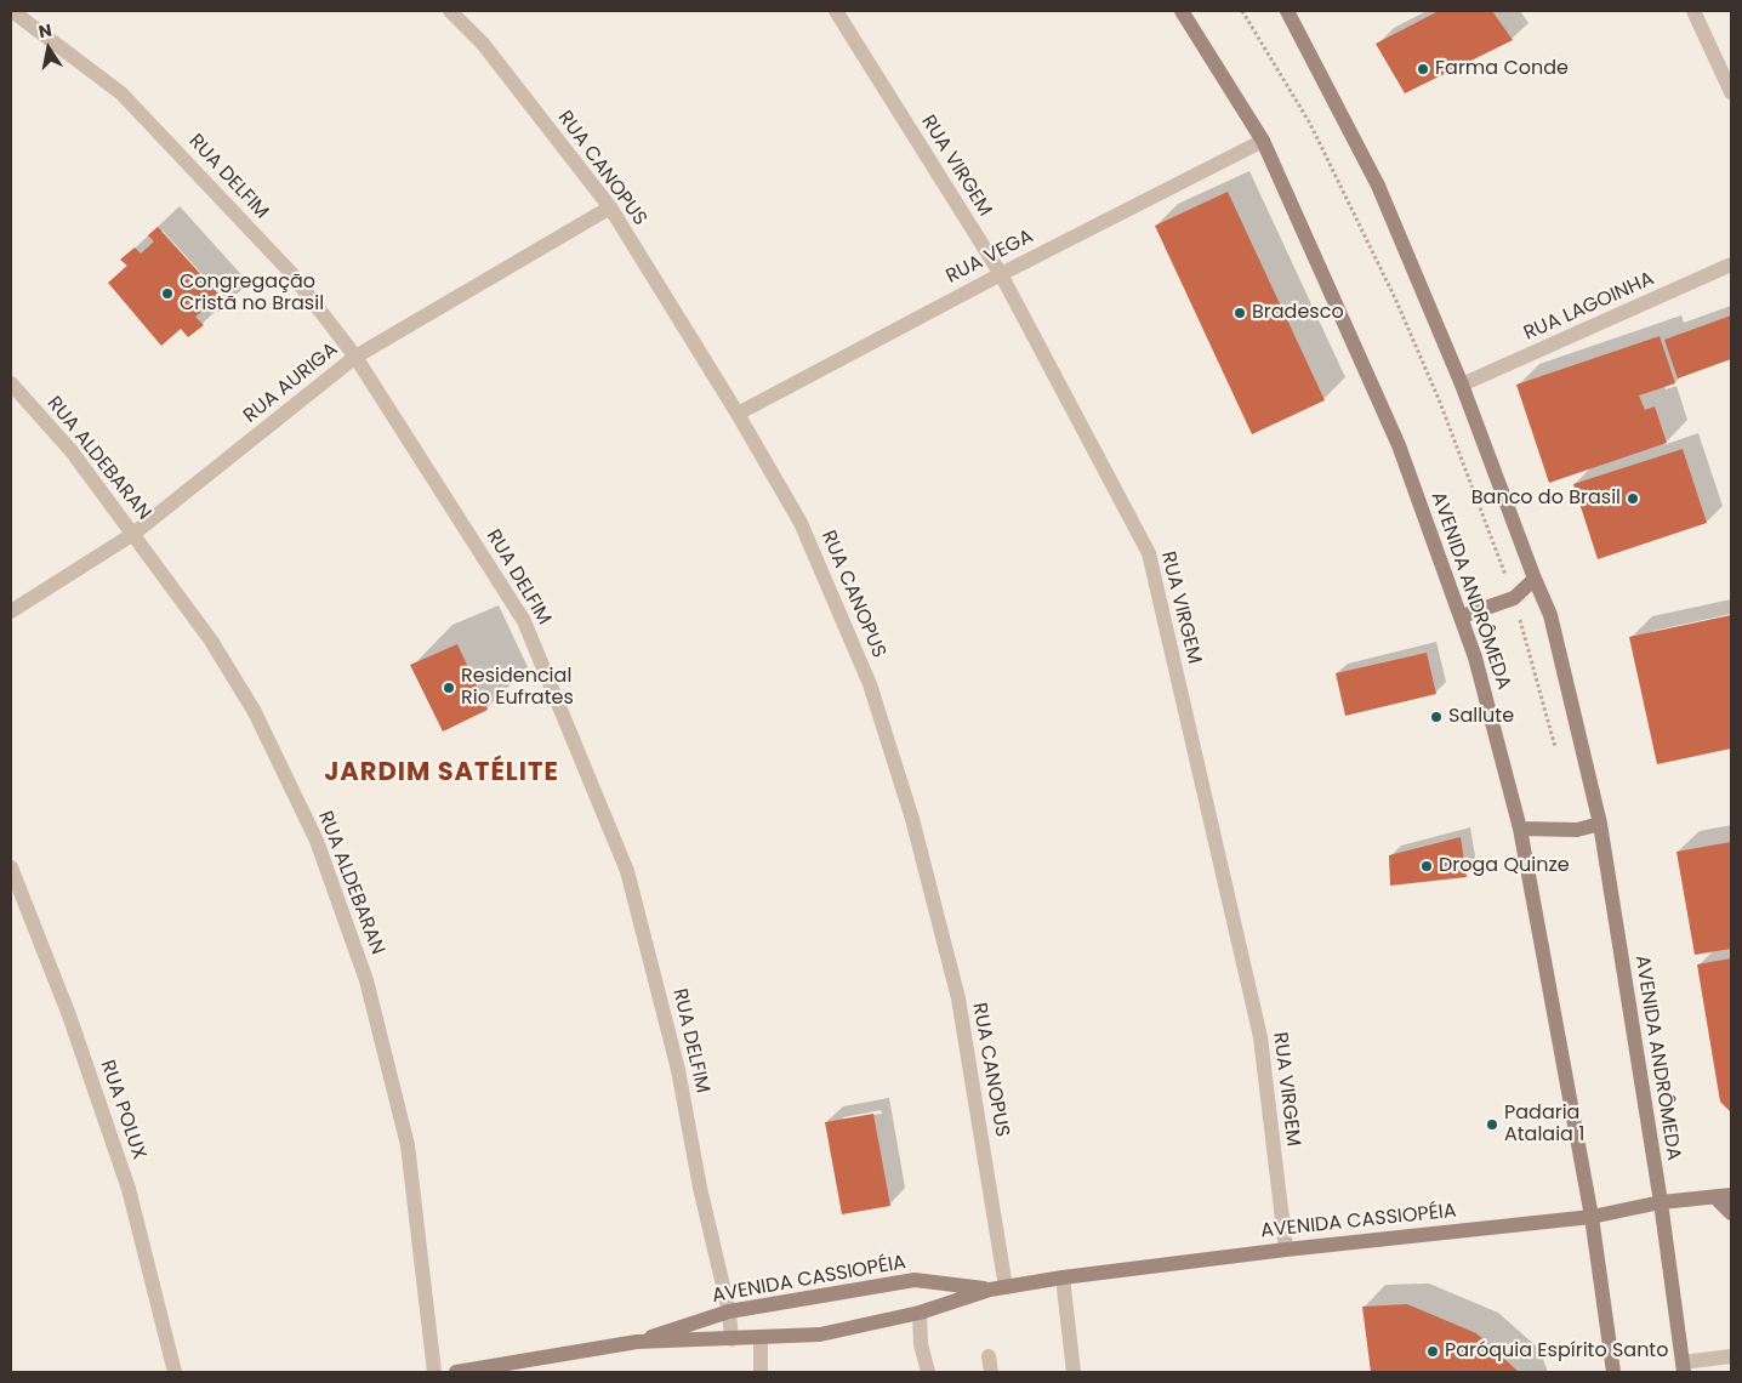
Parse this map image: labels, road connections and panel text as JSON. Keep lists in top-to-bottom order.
{
  "streets": {
    "main road": ["AVENIDA ANDRÔMEDA", "AVENIDA CASSIOPÉIA"],
    "street": [
      "RUA VIRGEM",
      "RUA CANOPUS",
      "RUA DELFIM",
      "RUA VEGA",
      "RUA LAGOINHA",
      "RUA AURIGA",
      "RUA ALDEBARAN",
      "RUA POLUX"
    ]
  },
  "crossings": [
    ["RUA VIRGEM", "RUA VEGA"],
    ["RUA VIRGEM", "AVENIDA CASSIOPÉIA"],
    ["RUA CANOPUS", "RUA VEGA"],
    ["RUA CANOPUS", "RUA AURIGA"],
    ["RUA CANOPUS", "AVENIDA CASSIOPÉIA"],
    ["RUA DELFIM", "RUA AURIGA"],
    ["RUA DELFIM", "AVENIDA CASSIOPÉIA"],
    ["RUA VEGA", "AVENIDA ANDRÔMEDA"],
    ["RUA LAGOINHA", "AVENIDA ANDRÔMEDA"],
    ["RUA AURIGA", "RUA ALDEBARAN"],
    ["AVENIDA ANDRÔMEDA", "AVENIDA CASSIOPÉIA"]
  ],
  "districts": ["JARDIM SATÉLITE"],
  "places": [
    "Farma Conde",
    "Congregação Cristã no Brasil",
    "Bradesco",
    "Banco do Brasil",
    "Residencial Rio Eufrates",
    "Sallute",
    "Droga Quinze",
    "Padaria Atalaia 1",
    "Paróquia Espírito Santo"
  ],
  "north": "top"
}
